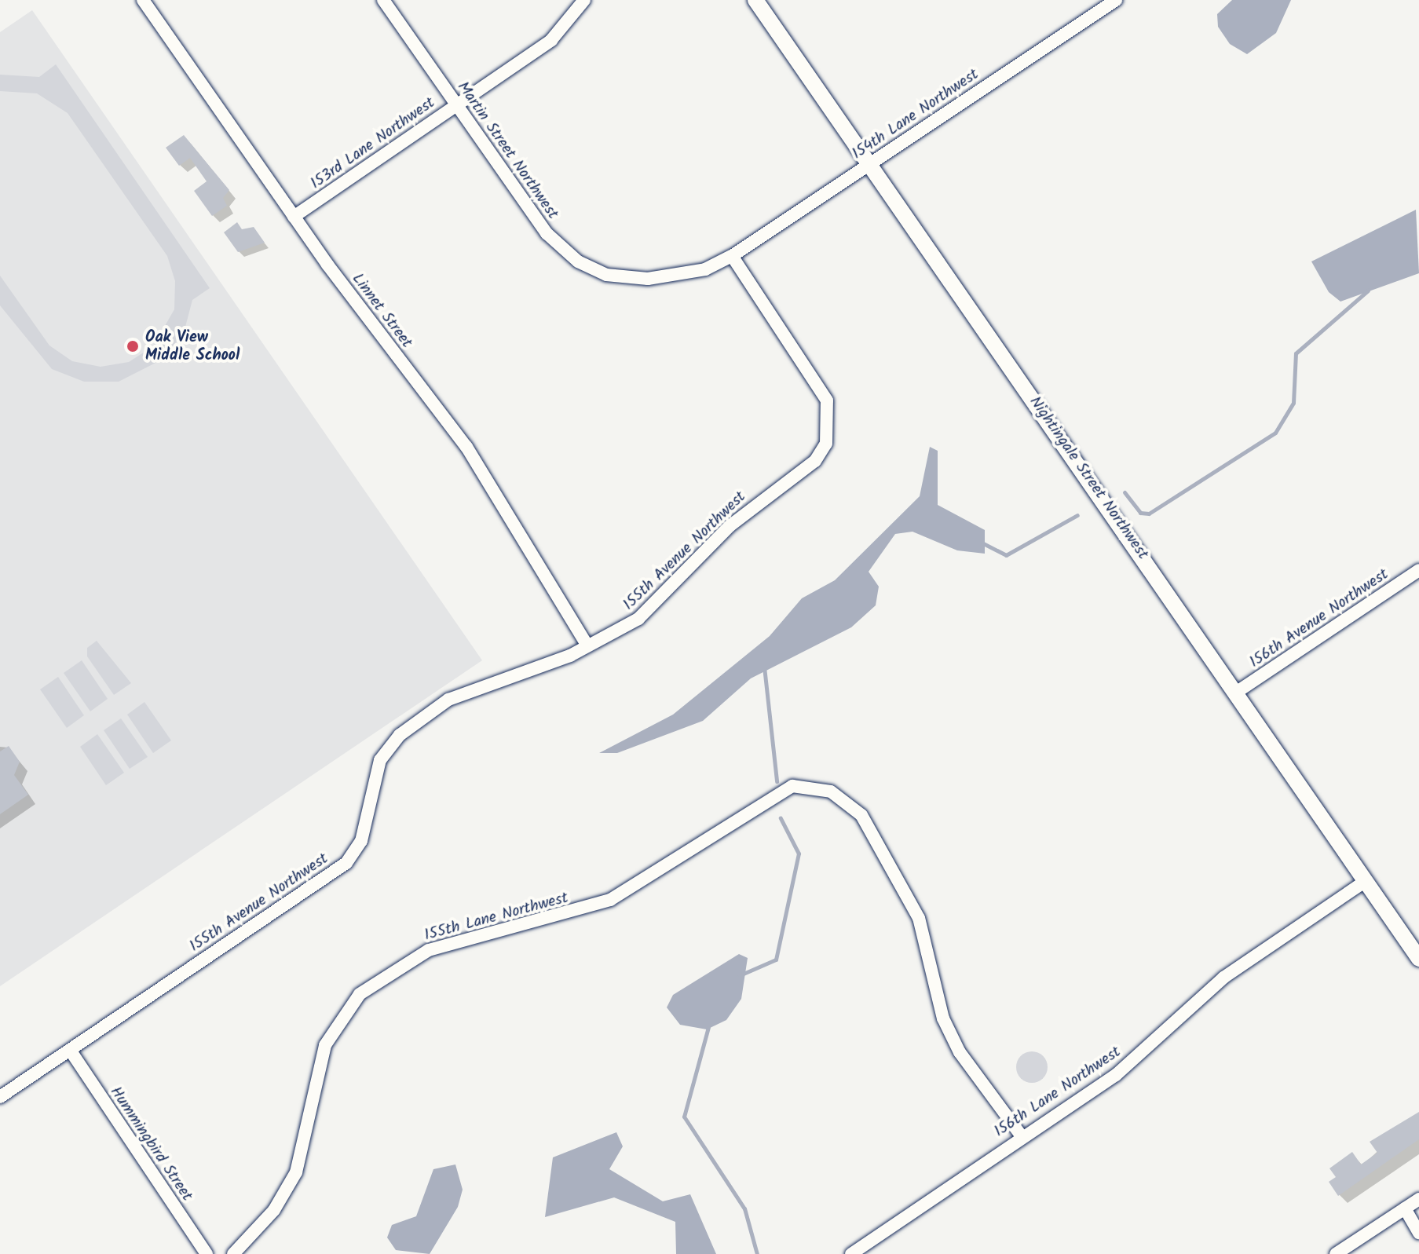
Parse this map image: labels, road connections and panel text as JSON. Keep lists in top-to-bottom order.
{
  "streets": {
    "street": [
      "154th Lane Northwest",
      "153rd Lane Northwest",
      "Martin Street Northwest",
      "Linnet Street",
      "Nightingale Street Northwest",
      "155th Avenue Northwest",
      "156th Avenue Northwest",
      "155th Lane Northwest",
      "156th Lane Northwest",
      "Hummingbird Street"
    ]
  },
  "crossings": [
    ["154th Lane Northwest", "Martin Street Northwest"],
    ["154th Lane Northwest", "Nightingale Street Northwest"],
    ["154th Lane Northwest", "155th Avenue Northwest"],
    ["153rd Lane Northwest", "Martin Street Northwest"],
    ["153rd Lane Northwest", "Linnet Street"],
    ["Martin Street Northwest", "155th Avenue Northwest"],
    ["Linnet Street", "155th Avenue Northwest"],
    ["Nightingale Street Northwest", "156th Avenue Northwest"],
    ["Nightingale Street Northwest", "156th Lane Northwest"],
    ["155th Avenue Northwest", "Hummingbird Street"],
    ["155th Lane Northwest", "156th Lane Northwest"]
  ],
  "places": ["Oak View Middle School"]
}
